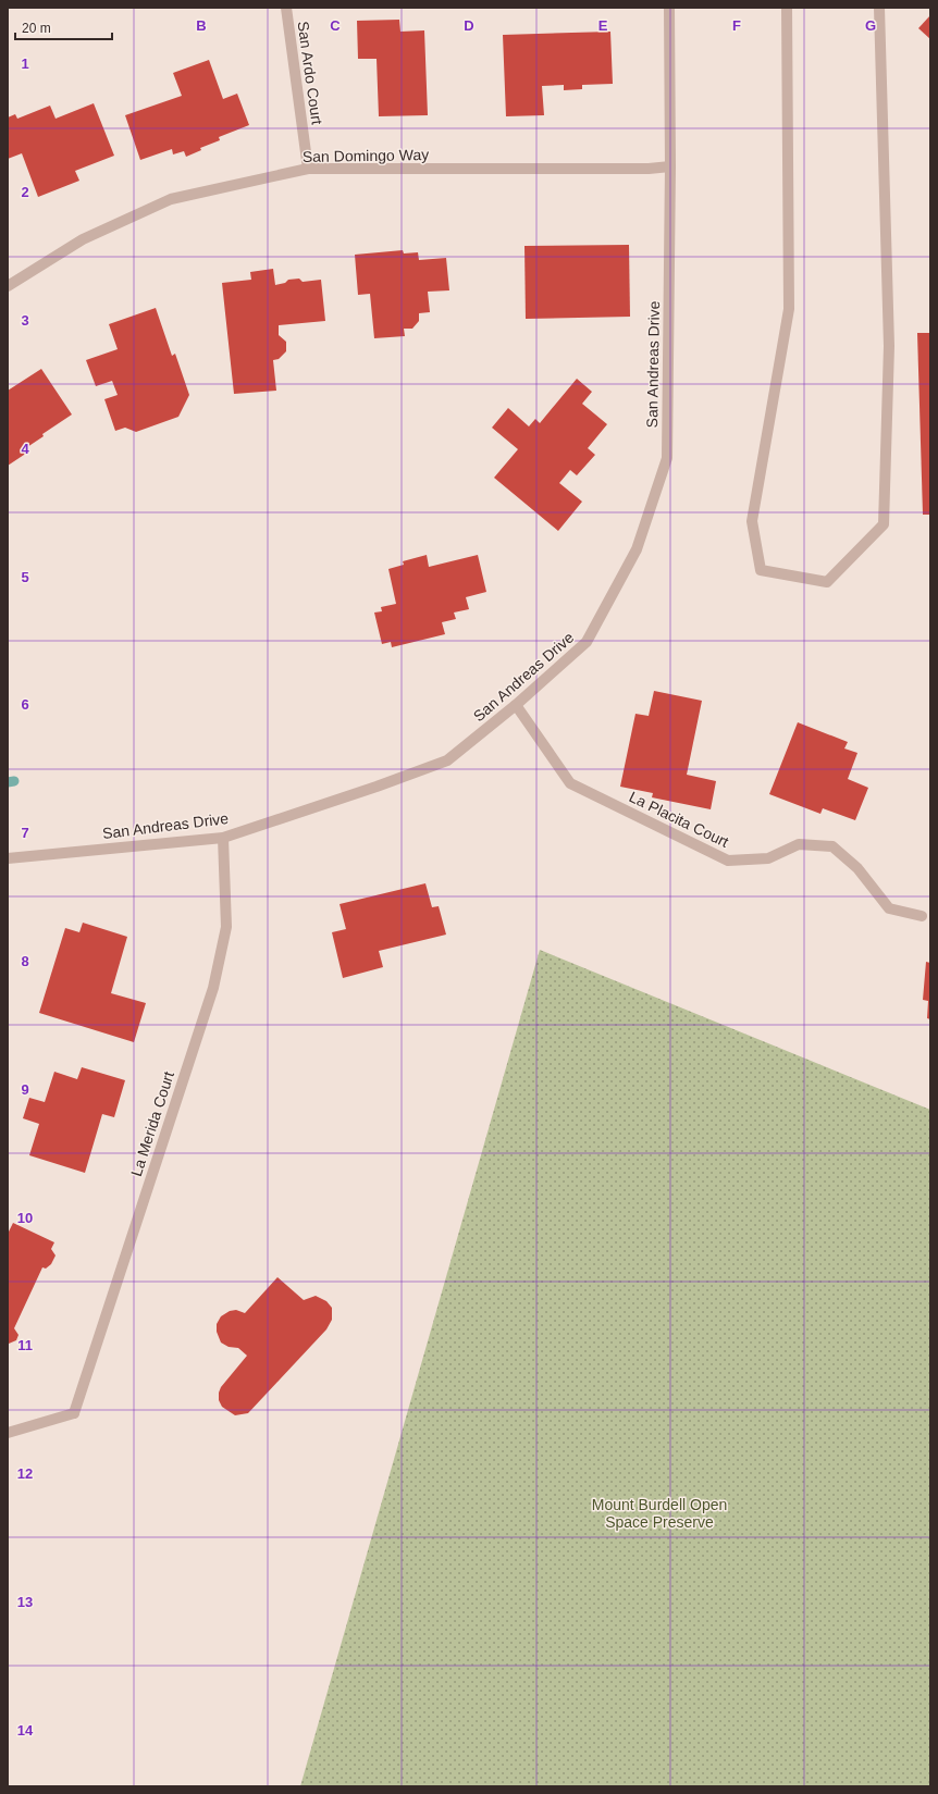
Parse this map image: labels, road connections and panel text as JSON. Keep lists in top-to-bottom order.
{
  "streets": {
    "street": [
      "San Ardo Court",
      "San Domingo Way",
      "San Andreas Drive",
      "La Placita Court",
      "La Merida Court"
    ]
  },
  "crossings": [
    ["San Ardo Court", "San Domingo Way"],
    ["San Domingo Way", "San Andreas Drive"],
    ["San Andreas Drive", "La Placita Court"],
    ["San Andreas Drive", "La Merida Court"]
  ],
  "parks": ["Mount Burdell Open Space Preserve"],
  "scale_bar": "20 m",
  "grid": {
    "columns": [
      "B",
      "C",
      "D",
      "E",
      "F",
      "G"
    ],
    "rows": [
      "1",
      "2",
      "3",
      "4",
      "5",
      "6",
      "7",
      "8",
      "9",
      "10",
      "11",
      "12",
      "13",
      "14"
    ]
  }
}
